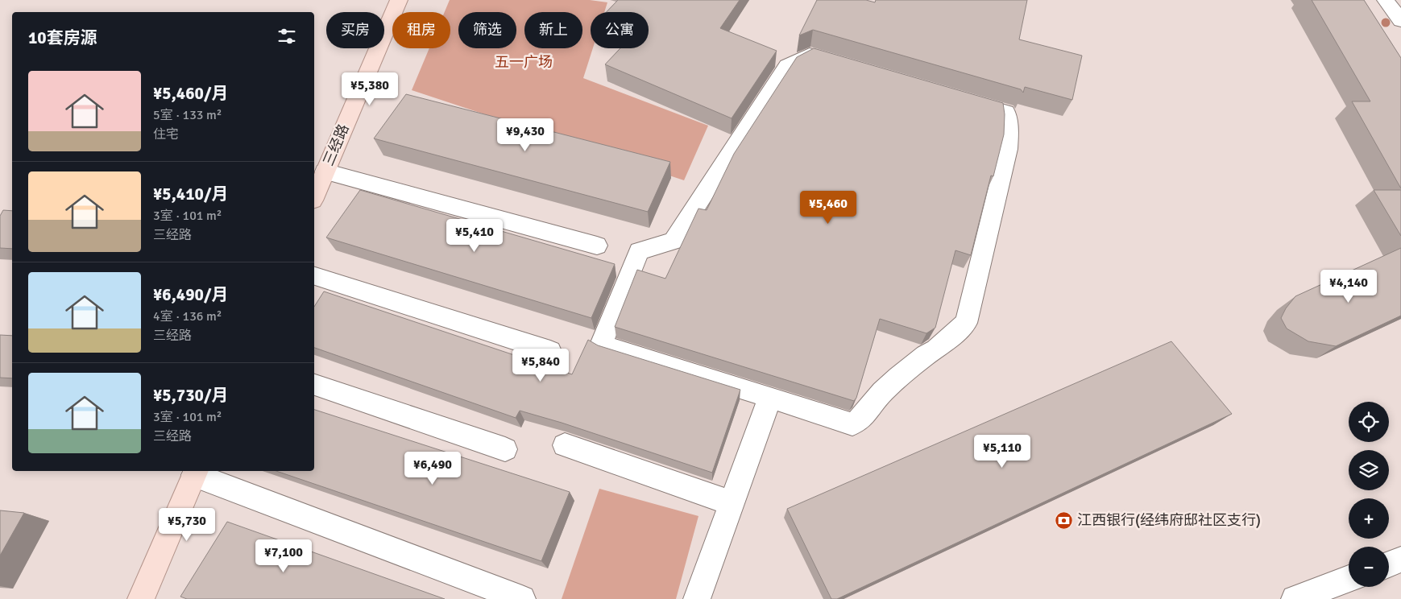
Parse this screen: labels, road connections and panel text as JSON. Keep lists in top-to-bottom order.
{
  "streets": {
    "main road": ["三经路"]
  },
  "parks": ["五一广场"],
  "places": {
    "bank": ["江西银行(经纬府邸社区支行)"]
  },
  "page": {
    "chip": [
      "买房",
      "租房",
      "筛选",
      "新上",
      "公寓"
    ],
    "heading": "10套房源",
    "list": [
      {
        "name": "¥5,460/月",
        "note": "5室 · 133 m² · 住宅"
      },
      {
        "name": "¥5,410/月",
        "note": "3室 · 101 m² · 三经路"
      },
      {
        "name": "¥6,490/月",
        "note": "4室 · 136 m² · 三经路"
      },
      {
        "name": "¥5,730/月",
        "note": "3室 · 101 m² · 三经路"
      }
    ],
    "price": [
      "¥5,380",
      "¥9,430",
      "¥5,460",
      "¥5,410",
      "¥4,140",
      "¥5,840",
      "¥5,110",
      "¥6,490",
      "¥5,730",
      "¥7,100"
    ],
    "map_buttons": ["+", "−"]
  }
}
